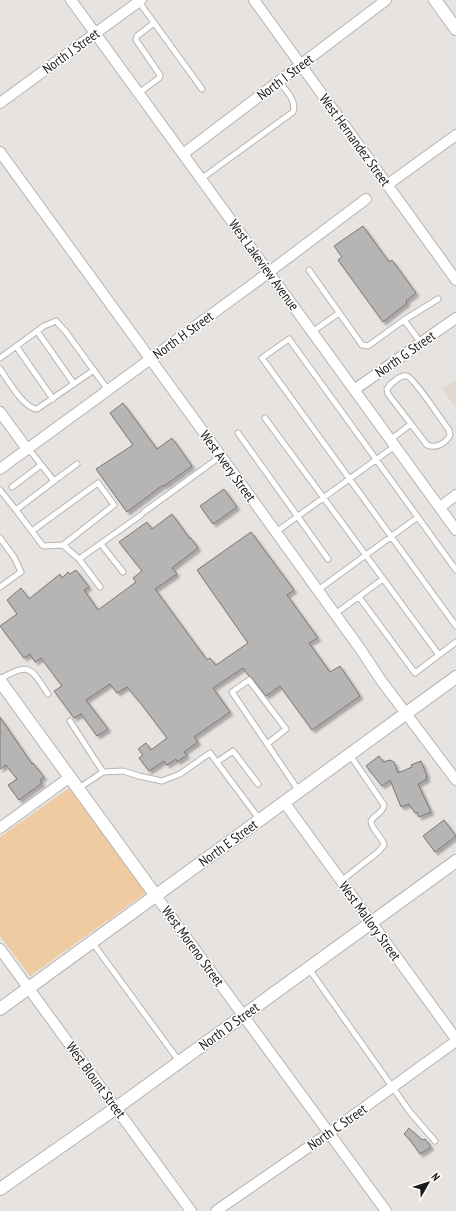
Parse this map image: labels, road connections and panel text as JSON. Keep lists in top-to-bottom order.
{
  "streets": {
    "street": [
      "North J Street",
      "North I Street",
      "West Hernandez Street",
      "West Lakeview Avenue",
      "North H Street",
      "North G Street",
      "West Avery Street",
      "North E Street",
      "West Mallory Street",
      "West Moreno Street",
      "North D Street",
      "West Blount Street",
      "North C Street"
    ]
  },
  "crossings": [
    ["North J Street", "West Lakeview Avenue"],
    ["North I Street", "West Hernandez Street"],
    ["North I Street", "West Lakeview Avenue"],
    ["West Lakeview Avenue", "North H Street"],
    ["West Lakeview Avenue", "North G Street"],
    ["North H Street", "West Avery Street"],
    ["West Avery Street", "North E Street"],
    ["North E Street", "West Mallory Street"],
    ["North E Street", "West Moreno Street"],
    ["North E Street", "West Blount Street"],
    ["West Mallory Street", "North D Street"],
    ["West Mallory Street", "North C Street"],
    ["West Moreno Street", "North D Street"],
    ["West Moreno Street", "North C Street"],
    ["North D Street", "West Blount Street"]
  ],
  "north": "top right"
}
